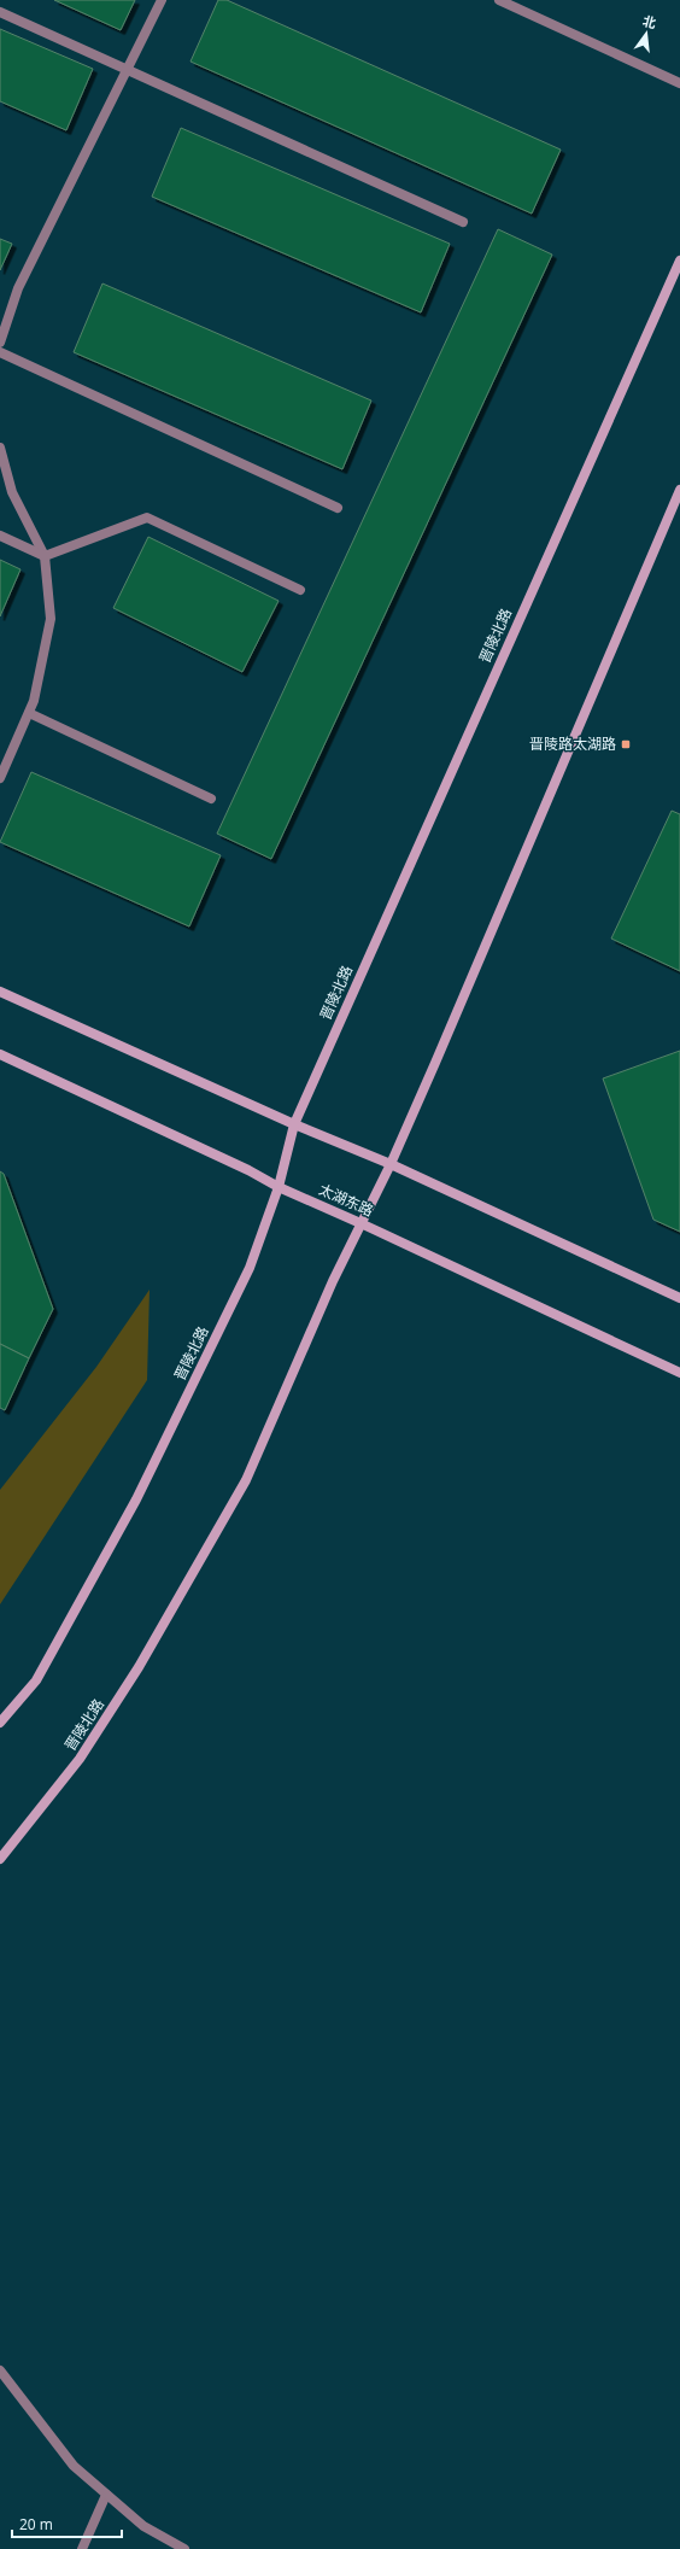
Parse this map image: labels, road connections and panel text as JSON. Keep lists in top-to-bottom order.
{
  "streets": {
    "main road": ["晋陵北路", "太湖东路"]
  },
  "crossings": [
    ["晋陵北路", "太湖东路"]
  ],
  "places": {
    "transit": ["晋陵路太湖路"]
  },
  "scale_bar": "20 m",
  "north": "top"
}
